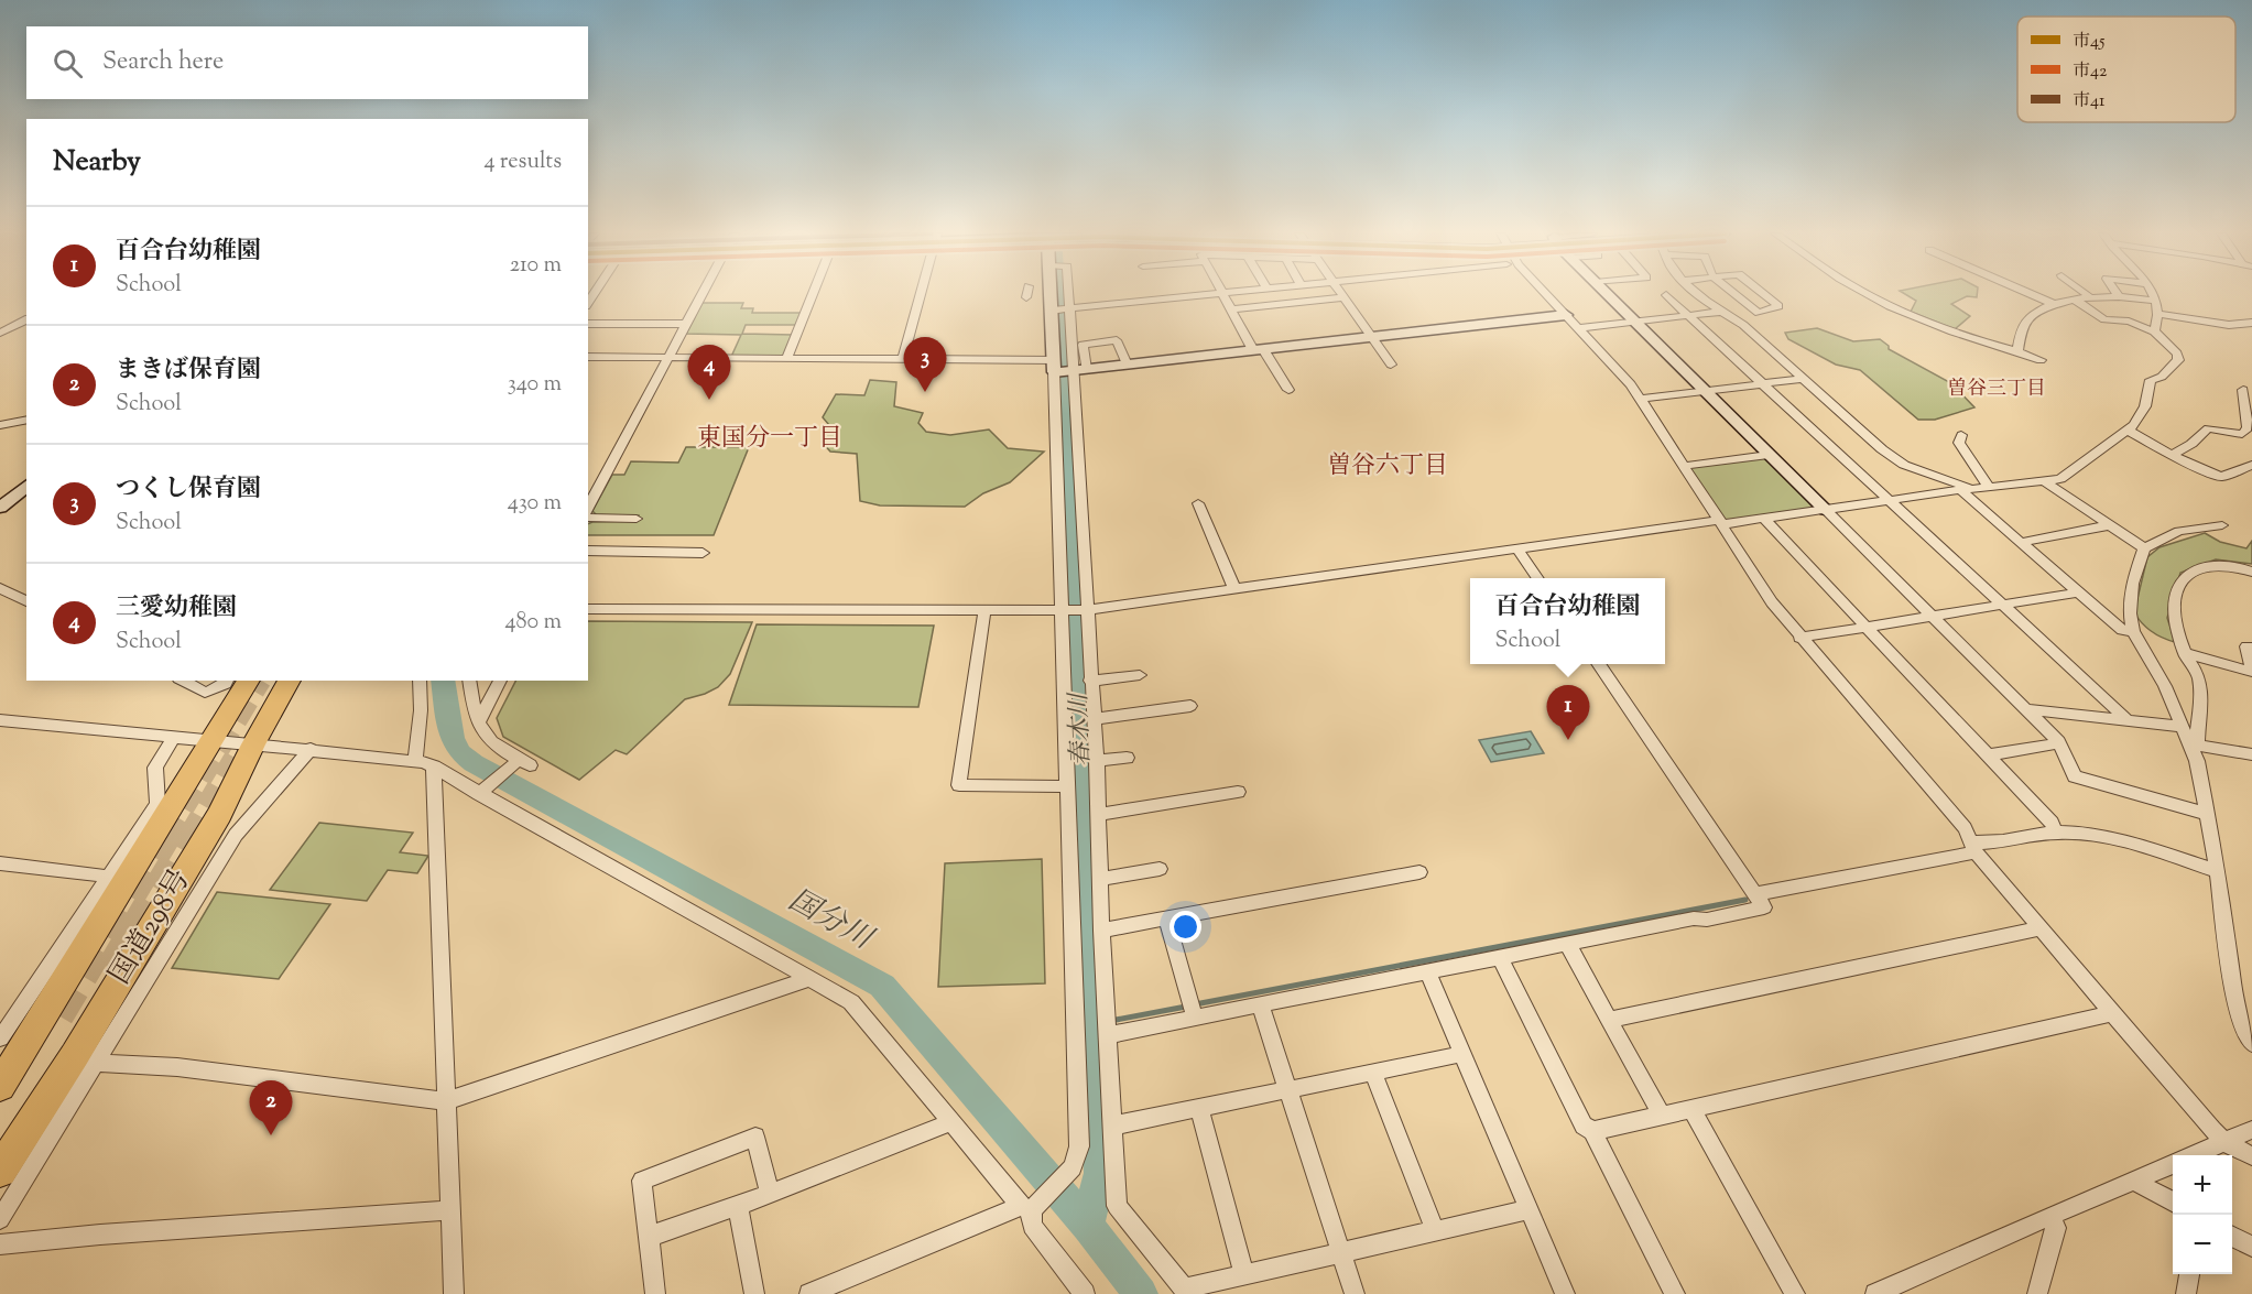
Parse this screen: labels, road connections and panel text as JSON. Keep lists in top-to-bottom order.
{
  "streets": {
    "highway": ["国道298号"]
  },
  "districts": ["曽谷三丁目", "東国分一丁目", "曽谷六丁目"],
  "water": ["春木川", "国分川"],
  "legend": ["市45", "市42", "市41"],
  "page": {
    "search": "Search here",
    "heading": ["Nearby", "4 results"],
    "list": [
      {
        "mark": "1",
        "name": "百合台幼稚園",
        "note": "School",
        "value": "210 m"
      },
      {
        "mark": "2",
        "name": "まきば保育園",
        "note": "School",
        "value": "340 m"
      },
      {
        "mark": "3",
        "name": "つくし保育園",
        "note": "School",
        "value": "430 m"
      },
      {
        "mark": "4",
        "name": "三愛幼稚園",
        "note": "School",
        "value": "480 m"
      }
    ],
    "pins": [
      "3",
      "4",
      "1",
      "2"
    ],
    "popup": ["百合台幼稚園", "School"],
    "map_buttons": ["+", "−"]
  }
}
